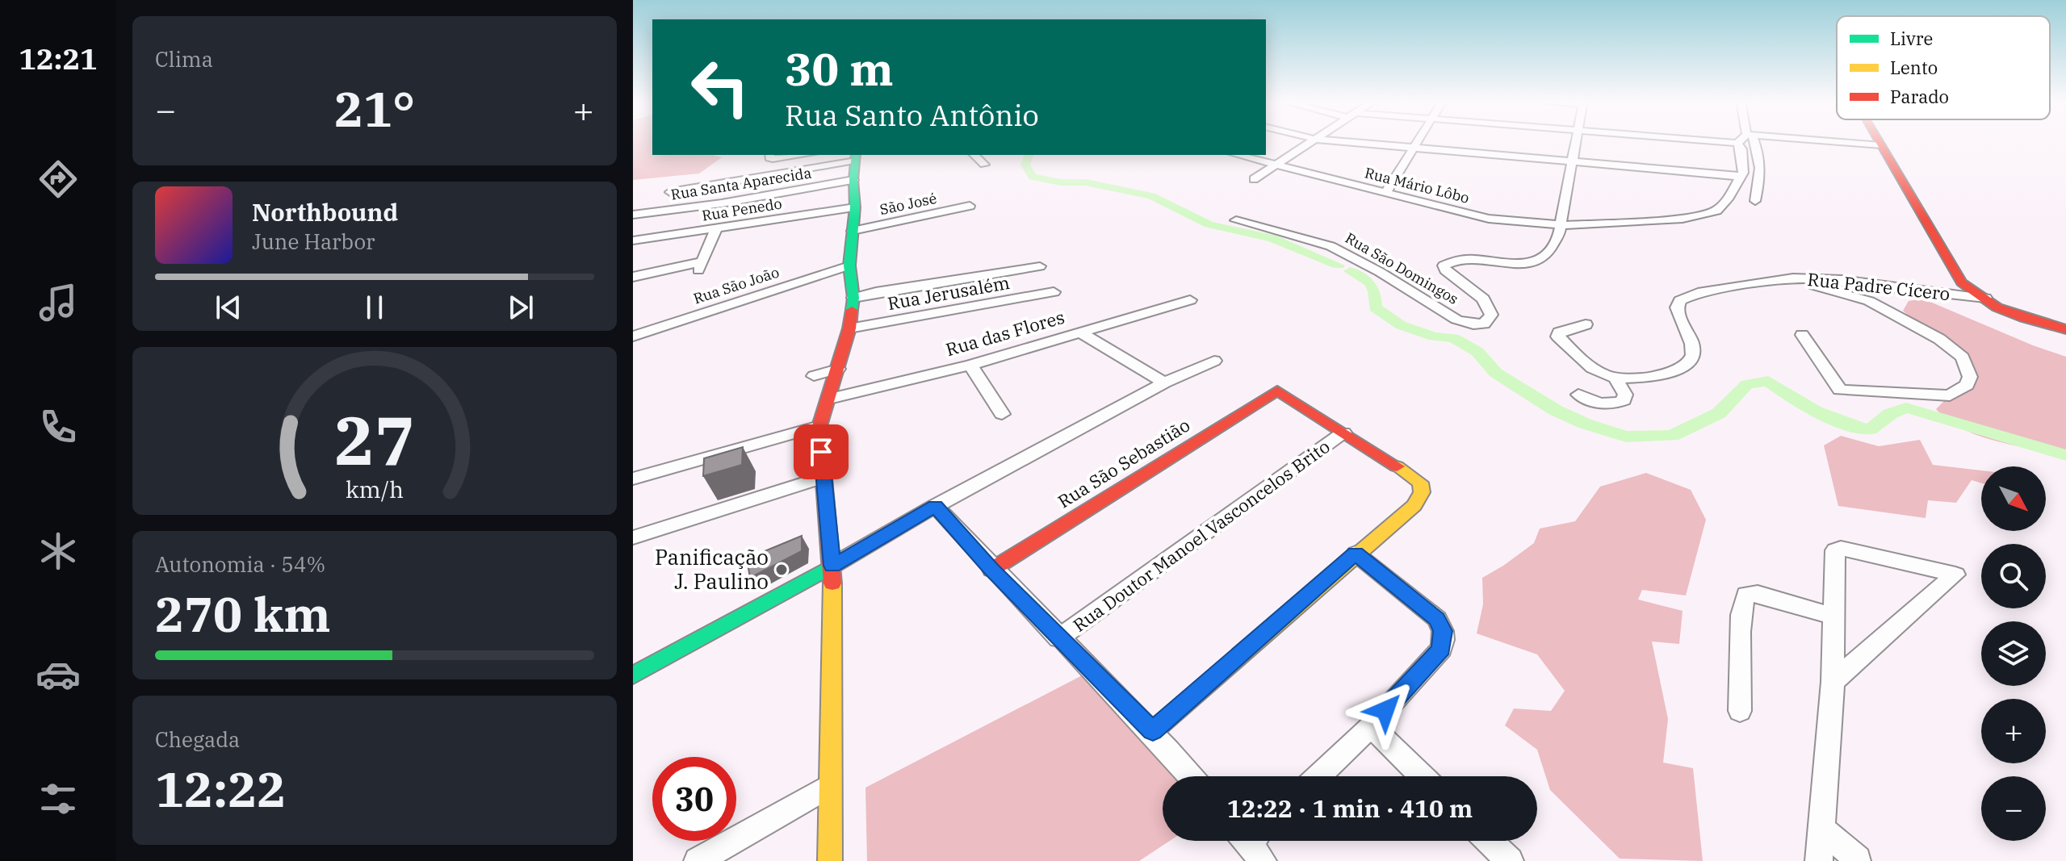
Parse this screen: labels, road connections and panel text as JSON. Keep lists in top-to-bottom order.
{
  "streets": {
    "street": [
      "Rua Santa Aparecida",
      "Rua Mário Lôbo",
      "São José",
      "Rua Penedo",
      "Rua São Domingos",
      "Rua São João",
      "Rua Padre Cícero",
      "Rua Jerusalém",
      "Rua das Flores",
      "Rua São Sebastião",
      "Rua Doutor Manoel Vasconcelos Brito"
    ]
  },
  "crossings": [
    ["Rua Mário Lôbo", "Rua São Domingos"],
    ["Rua São Sebastião", "Rua Doutor Manoel Vasconcelos Brito"]
  ],
  "places": ["Panificação J. Paulino"],
  "legend": ["Livre", "Lento", "Parado"],
  "north": "bottom right",
  "page": {
    "tabs": "12:21",
    "tile": [
      "Clima",
      ["Autonomia · 54%", "270 km"],
      ["Chegada", "12:22"]
    ],
    "turn": ["30 m", "Rua Santo Antônio"],
    "heat": ["−", "21°", "+"],
    "song": ["Northbound", "June Harbor"],
    "map_buttons": ["+", "−"],
    "limit": "30",
    "trip": "12:22 · 1 min · 410 m",
    "gauge": ["27", "km/h"]
  }
}
